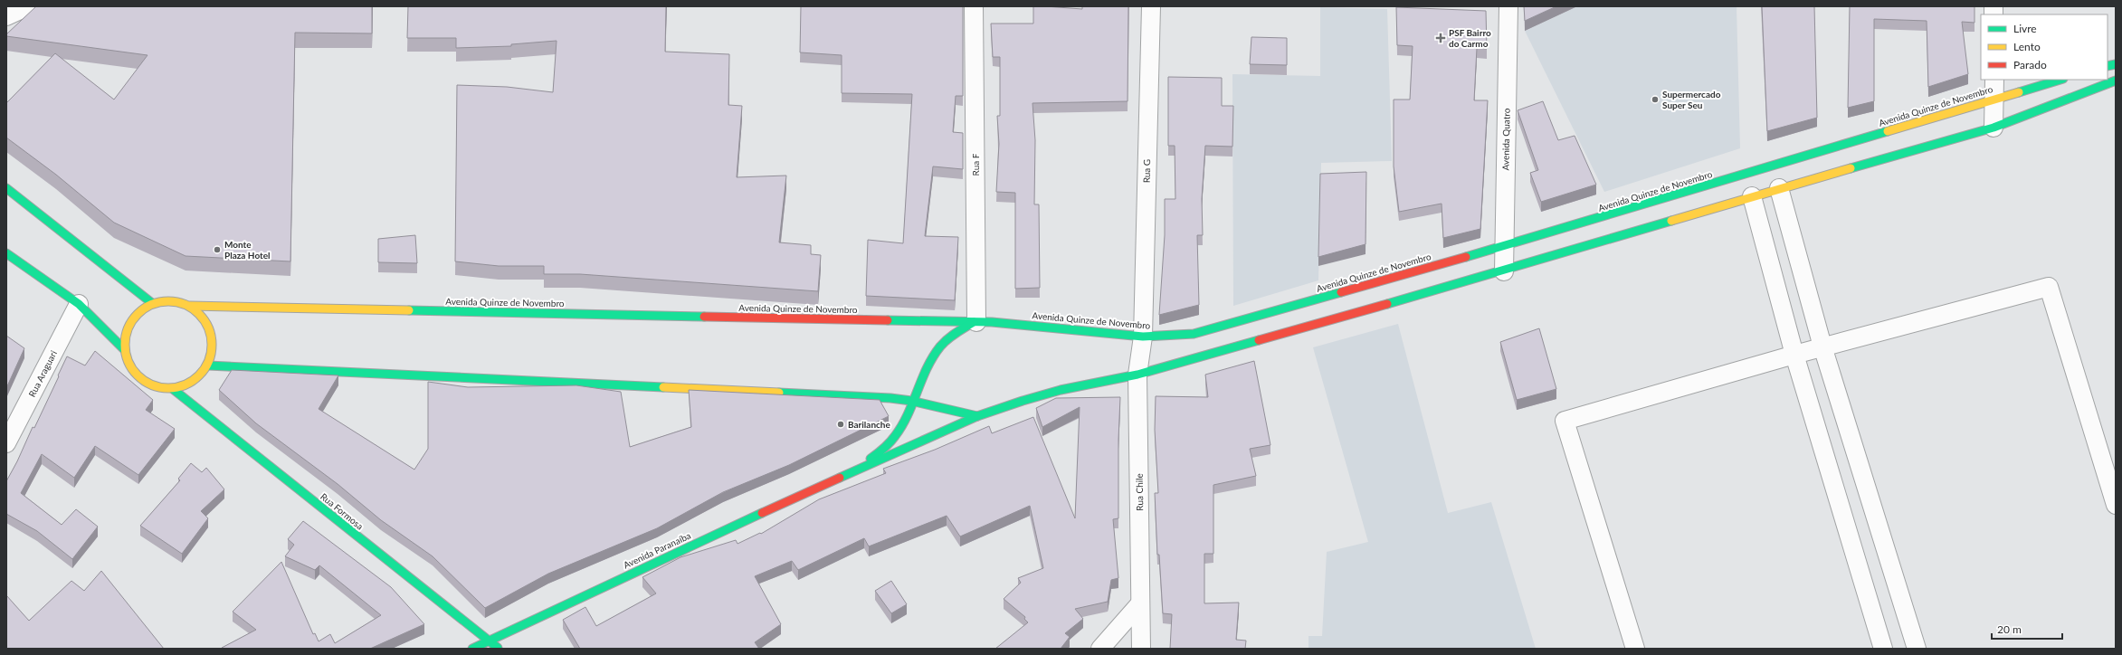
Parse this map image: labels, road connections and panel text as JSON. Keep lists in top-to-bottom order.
{
  "streets": {
    "main road": ["Avenida Quinze de Novembro", "Rua Formosa", "Avenida Paranaíba"],
    "street": [
      "Avenida Quatro",
      "Rua F",
      "Rua G",
      "Rua Araguari",
      "Rua Chile"
    ]
  },
  "crossings": [
    ["Avenida Quinze de Novembro", "Avenida Quatro"],
    ["Avenida Quinze de Novembro", "Rua F"],
    ["Avenida Quinze de Novembro", "Rua G"],
    ["Avenida Quinze de Novembro", "Rua Chile"],
    ["Avenida Quinze de Novembro", "Rua Formosa"],
    ["Rua G", "Rua Chile"],
    ["Rua Formosa", "Avenida Paranaíba"]
  ],
  "places": {
    "health": ["PSF Bairro do Carmo"],
    "other": ["Supermercado Super Seu", "Monte Plaza Hotel", "Barilanche"]
  },
  "legend": ["Livre", "Lento", "Parado"],
  "scale_bar": "20 m"
}
